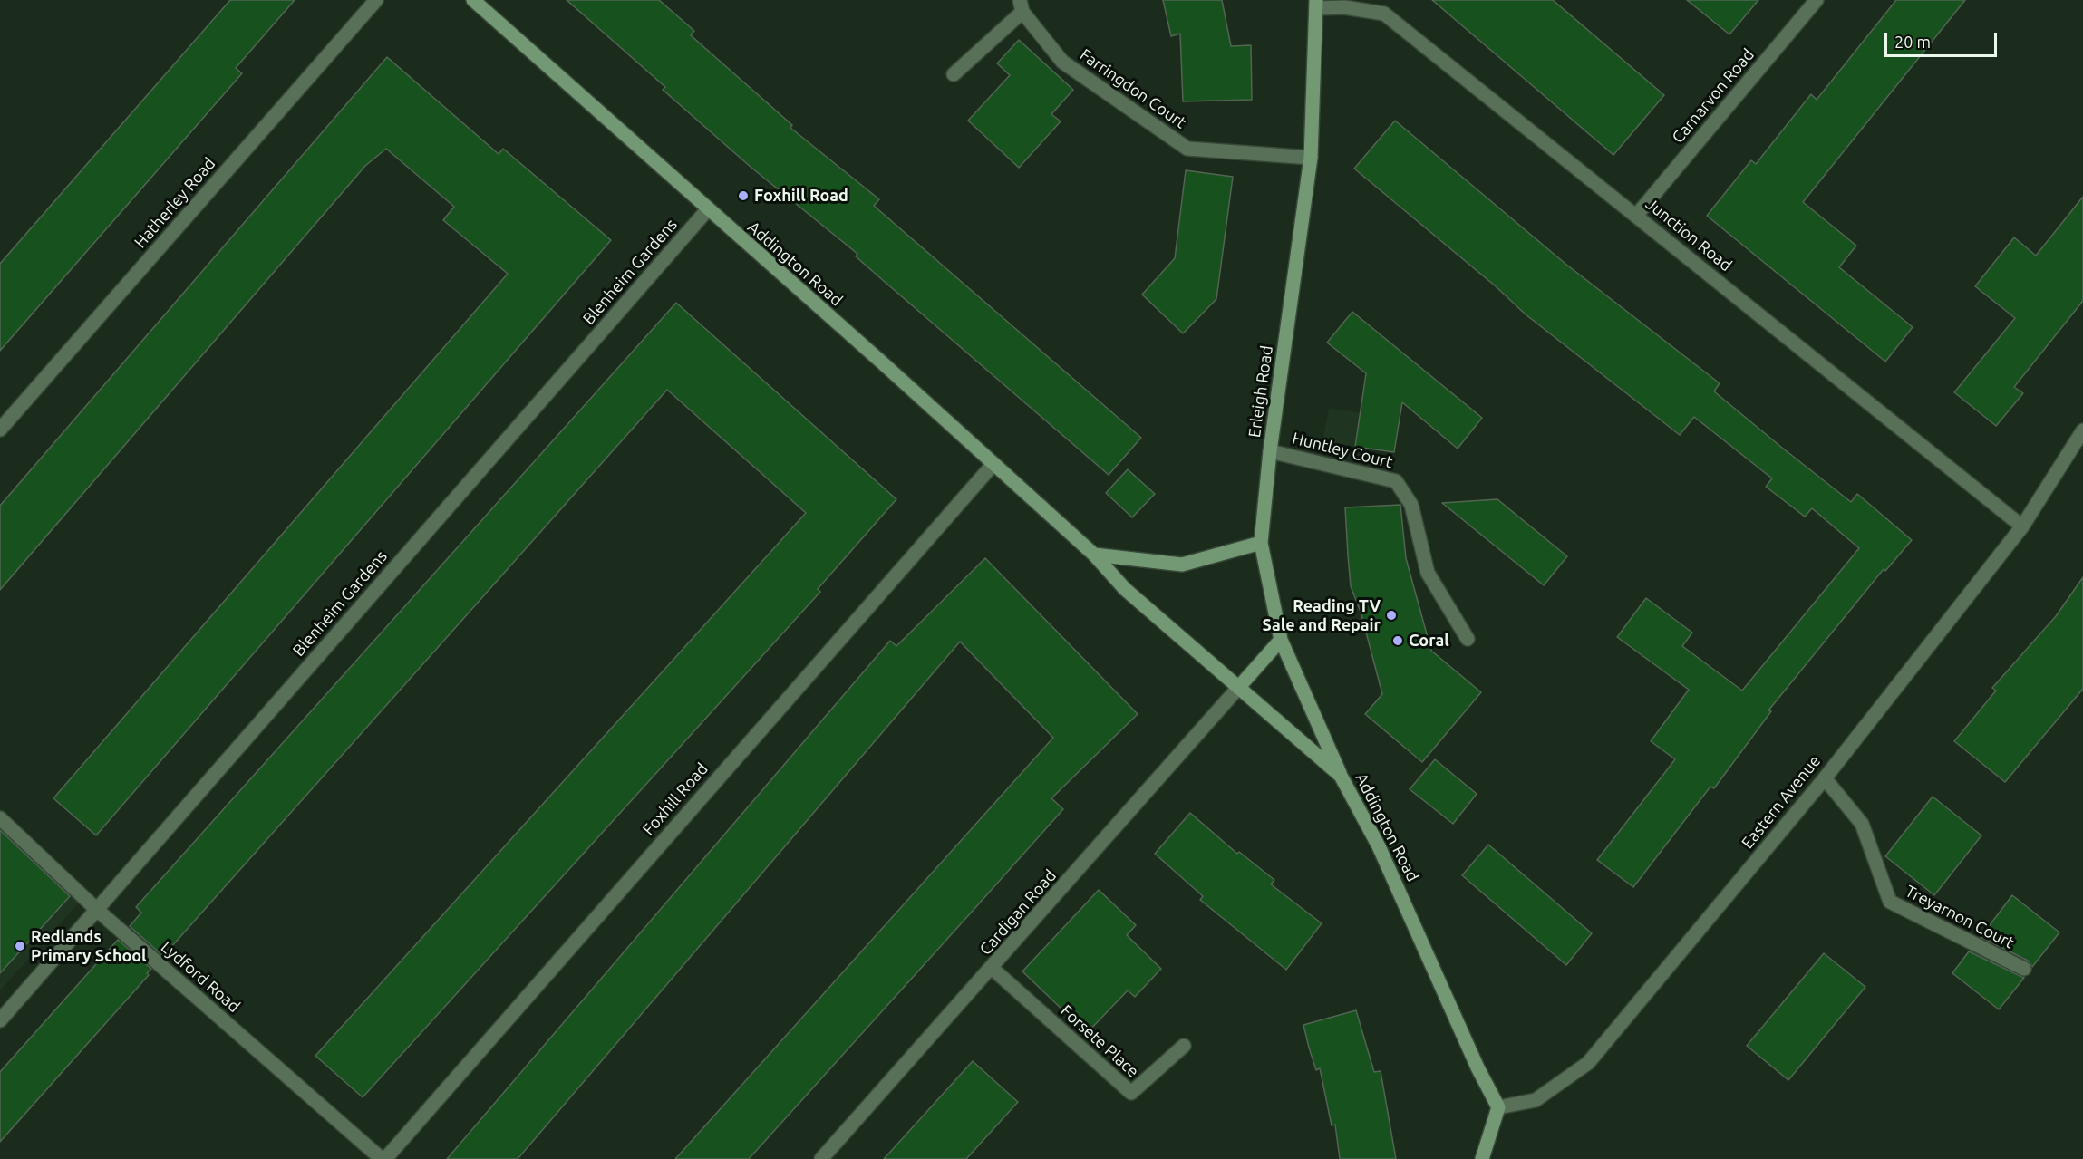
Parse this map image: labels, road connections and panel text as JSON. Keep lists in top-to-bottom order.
{
  "streets": {
    "street": [
      "Farringdon Court",
      "Carnarvon Road",
      "Hatherley Road",
      "Junction Road",
      "Addington Road",
      "Blenheim Gardens",
      "Erleigh Road",
      "Huntley Court",
      "Foxhill Road",
      "Eastern Avenue",
      "Cardigan Road",
      "Treyarnon Court",
      "Lydford Road",
      "Forsete Place"
    ]
  },
  "crossings": [
    ["Farringdon Court", "Erleigh Road"],
    ["Carnarvon Road", "Junction Road"],
    ["Junction Road", "Erleigh Road"],
    ["Junction Road", "Eastern Avenue"],
    ["Addington Road", "Blenheim Gardens"],
    ["Addington Road", "Erleigh Road"],
    ["Addington Road", "Foxhill Road"],
    ["Addington Road", "Eastern Avenue"],
    ["Addington Road", "Cardigan Road"],
    ["Blenheim Gardens", "Lydford Road"],
    ["Erleigh Road", "Huntley Court"],
    ["Foxhill Road", "Lydford Road"],
    ["Eastern Avenue", "Treyarnon Court"],
    ["Cardigan Road", "Forsete Place"]
  ],
  "places": [
    "Foxhill Road",
    "Reading TV Sale and Repair",
    "Coral",
    "Redlands Primary School"
  ],
  "scale_bar": "20 m"
}
